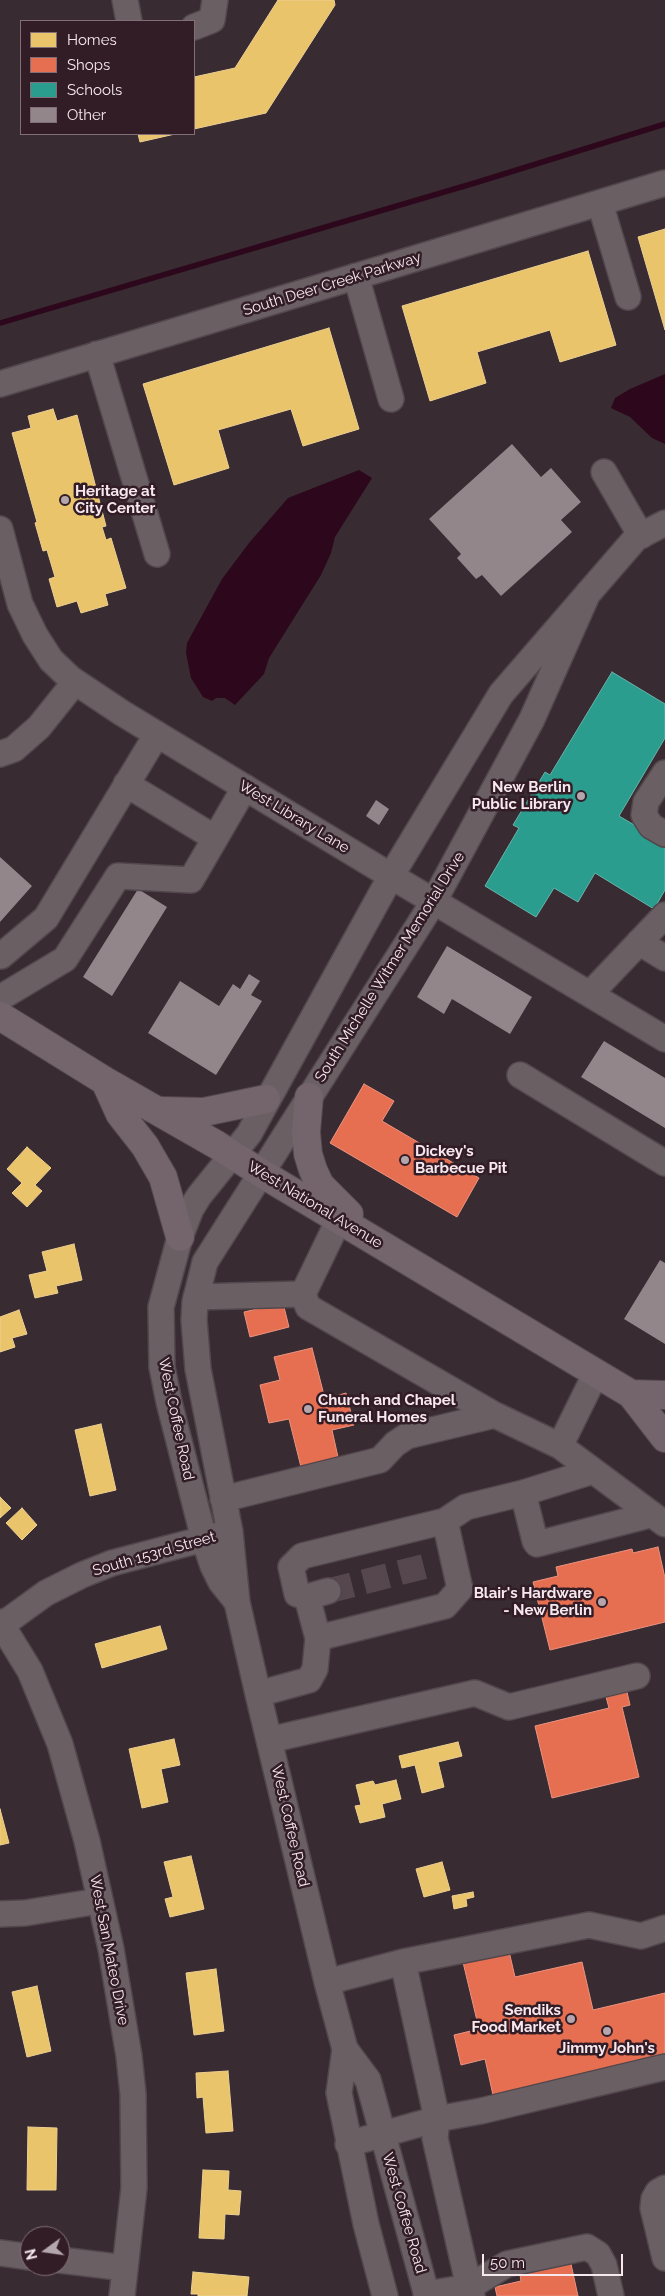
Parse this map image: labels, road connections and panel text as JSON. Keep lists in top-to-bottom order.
{
  "streets": {
    "main road": ["West National Avenue"],
    "street": [
      "South Deer Creek Parkway",
      "West Library Lane",
      "South Michelle Witmer Memorial Drive",
      "West Coffee Road",
      "South 153rd Street",
      "West San Mateo Drive"
    ]
  },
  "crossings": [
    ["West Library Lane", "South Michelle Witmer Memorial Drive"],
    ["South Michelle Witmer Memorial Drive", "West National Avenue"],
    ["South Michelle Witmer Memorial Drive", "West Coffee Road"],
    ["West National Avenue", "West Coffee Road"],
    ["West Coffee Road", "South 153rd Street"],
    ["South 153rd Street", "West San Mateo Drive"]
  ],
  "places": [
    "Heritage at City Center",
    "New Berlin Public Library",
    "Dickey's Barbecue Pit",
    "Church and Chapel Funeral Homes",
    "Blair's Hardware - New Berlin",
    "Sendiks Food Market",
    "Jimmy John's"
  ],
  "legend": [
    "Homes",
    "Shops",
    "Schools",
    "Other"
  ],
  "scale_bar": "50 m",
  "north": "left"
}
